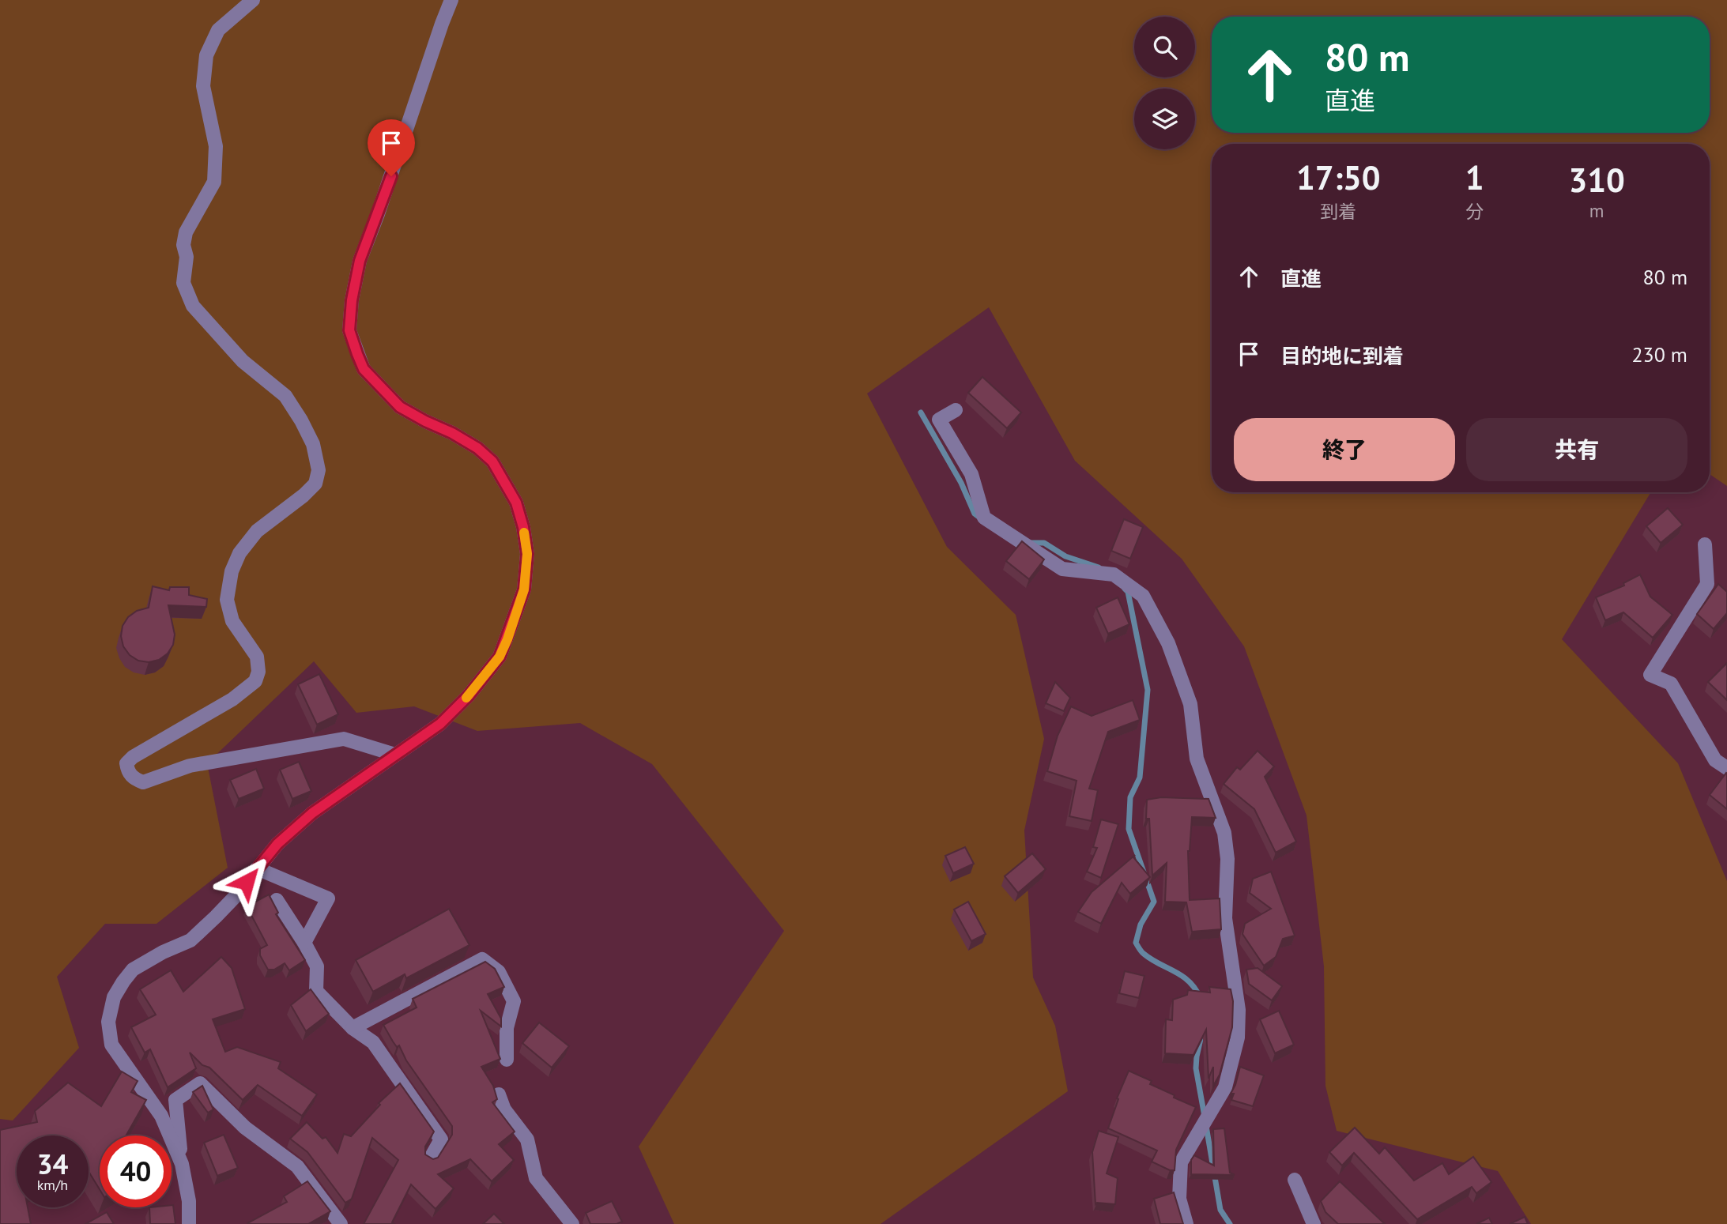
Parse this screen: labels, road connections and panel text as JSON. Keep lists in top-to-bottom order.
{
  "page": {
    "turn": ["80 m", "直進"],
    "eta": [
      "17:50",
      "到着",
      "1",
      "分",
      "310",
      "m"
    ],
    "list": [
      {
        "name": "直進",
        "value": "80 m"
      },
      {
        "name": "目的地に到着",
        "value": "230 m"
      }
    ],
    "buttons": ["終了", "共有"],
    "speed": "34 km/h",
    "limit": "40"
  }
}
